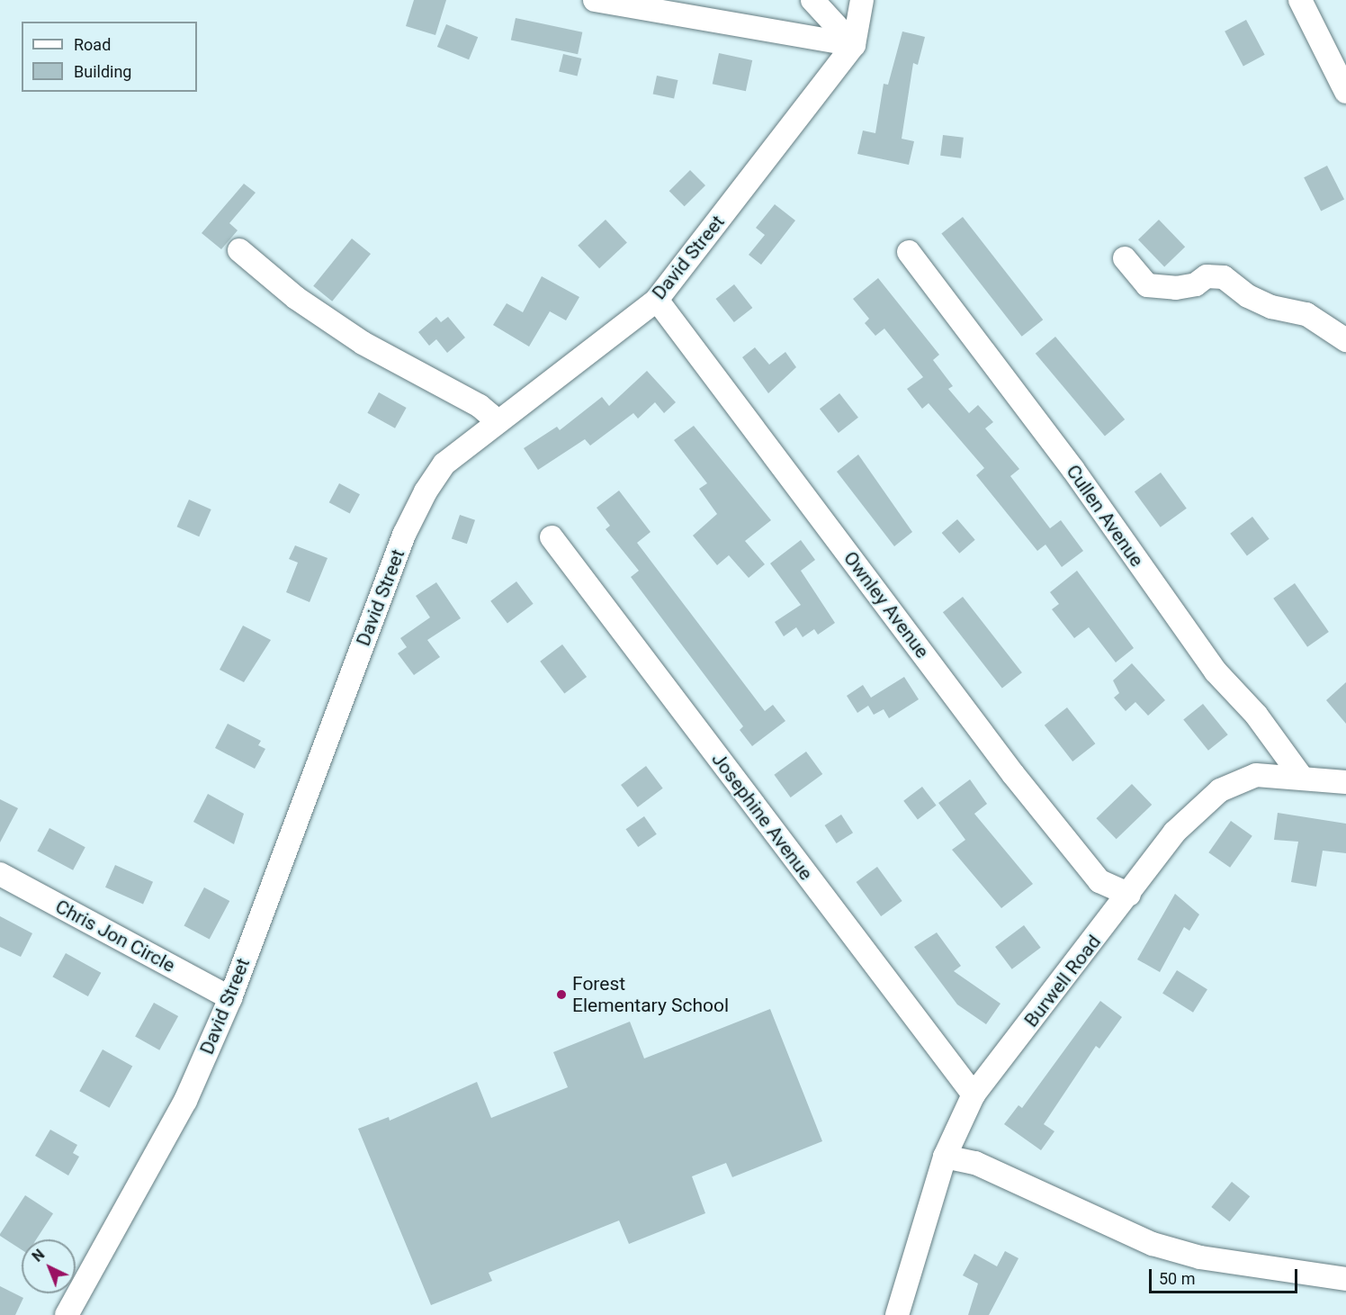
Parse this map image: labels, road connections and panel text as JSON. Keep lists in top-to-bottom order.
{
  "streets": {
    "street": [
      "David Street",
      "Cullen Avenue",
      "Ownley Avenue",
      "Josephine Avenue",
      "Chris Jon Circle",
      "Burwell Road"
    ]
  },
  "crossings": [
    ["David Street", "Ownley Avenue"],
    ["David Street", "Chris Jon Circle"],
    ["Cullen Avenue", "Burwell Road"],
    ["Ownley Avenue", "Burwell Road"],
    ["Josephine Avenue", "Burwell Road"]
  ],
  "places": ["Forest Elementary School"],
  "legend": ["Road", "Building"],
  "scale_bar": "50 m",
  "north": "top left"
}
